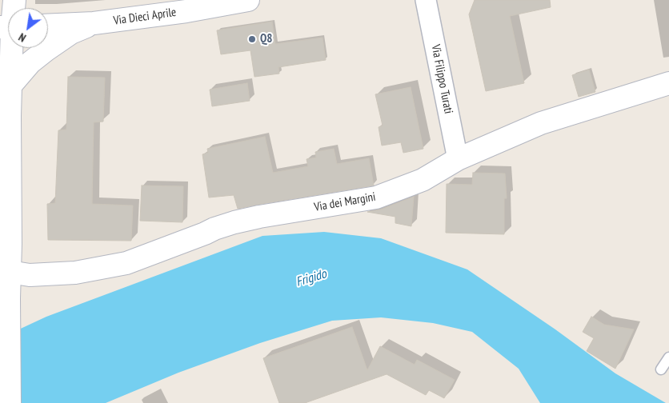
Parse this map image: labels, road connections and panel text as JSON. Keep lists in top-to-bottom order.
{
  "streets": {
    "street": ["Via Dieci Aprile", "Via Filippo Turati", "Via dei Margini"]
  },
  "crossings": [
    ["Via Filippo Turati", "Via dei Margini"]
  ],
  "water": ["Frigido"],
  "places": ["Q8"],
  "north": "bottom left"
}
